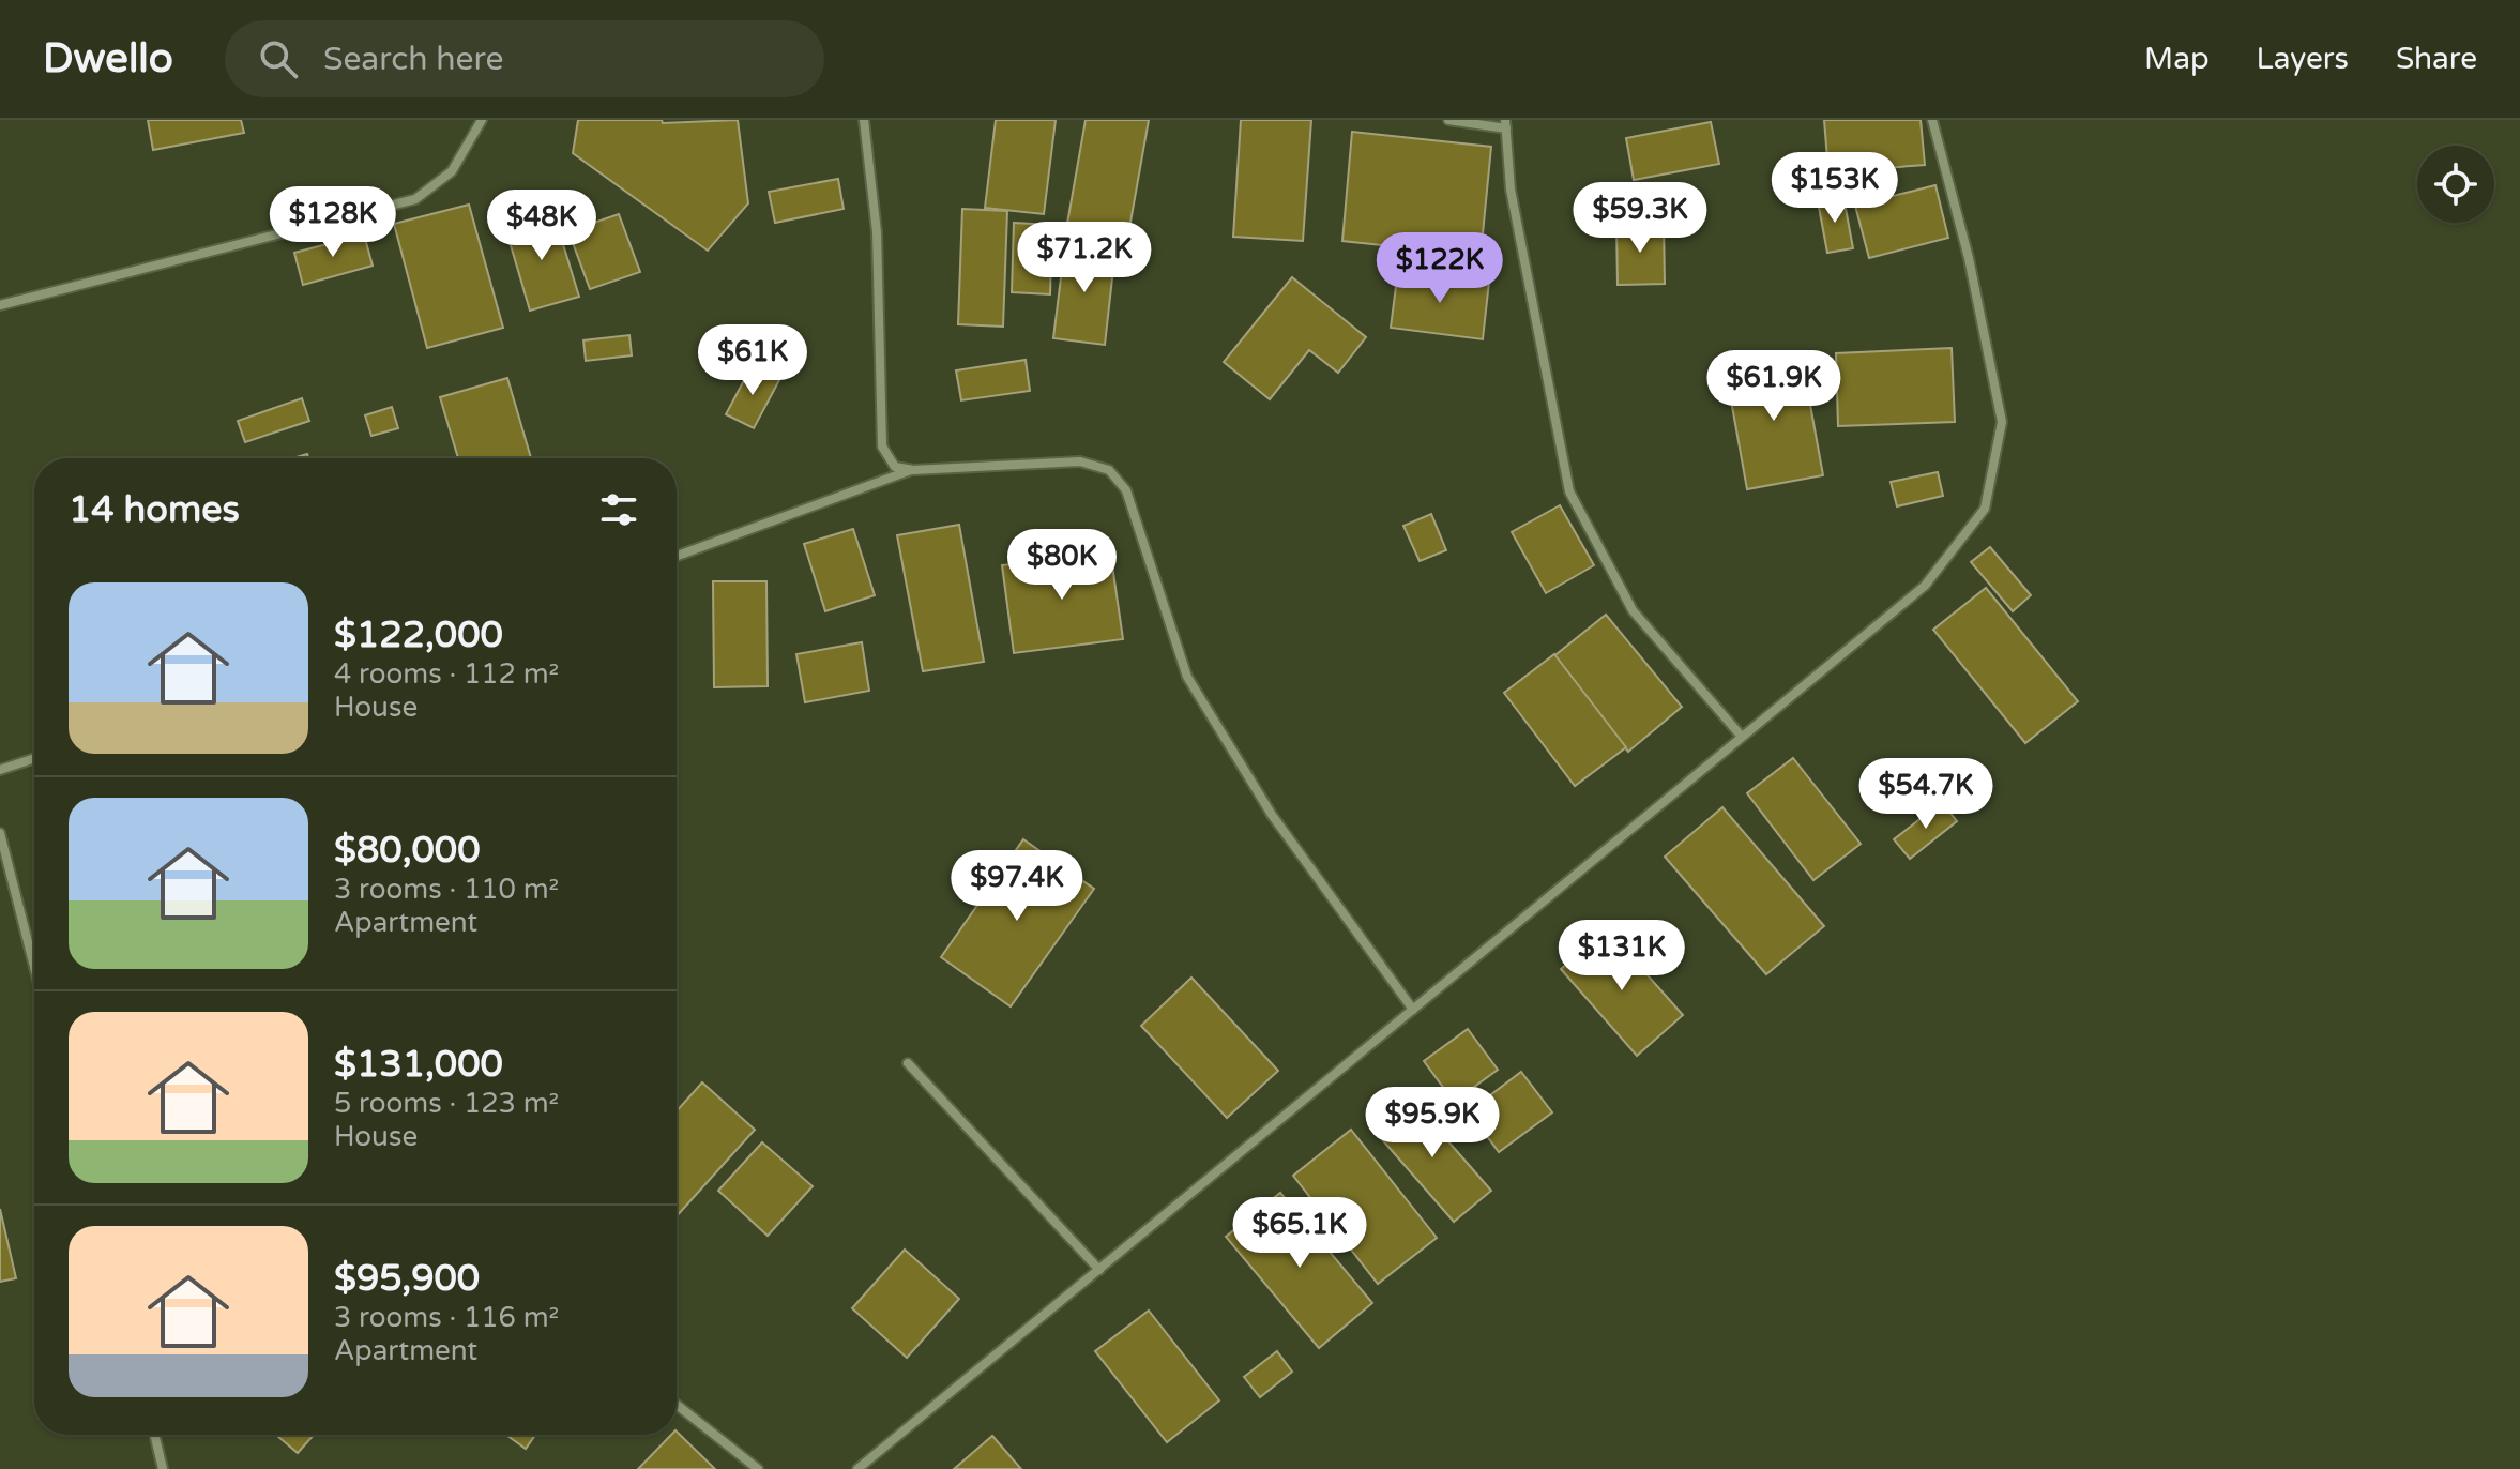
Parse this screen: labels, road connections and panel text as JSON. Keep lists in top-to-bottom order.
{
  "page": {
    "header": "Dwello",
    "search": "Search here",
    "nav": ["Map", "Layers", "Share"],
    "price": [
      "$153K",
      "$59.3K",
      "$128K",
      "$48K",
      "$71.2K",
      "$122K",
      "$61K",
      "$61.9K",
      "$80K",
      "$54.7K",
      "$97.4K",
      "$131K",
      "$95.9K",
      "$65.1K"
    ],
    "heading": "14 homes",
    "list": [
      {
        "name": "$122,000",
        "note": "4 rooms · 112 m² · House"
      },
      {
        "name": "$80,000",
        "note": "3 rooms · 110 m² · Apartment"
      },
      {
        "name": "$131,000",
        "note": "5 rooms · 123 m² · House"
      },
      {
        "name": "$95,900",
        "note": "3 rooms · 116 m² · Apartment"
      }
    ]
  }
}
